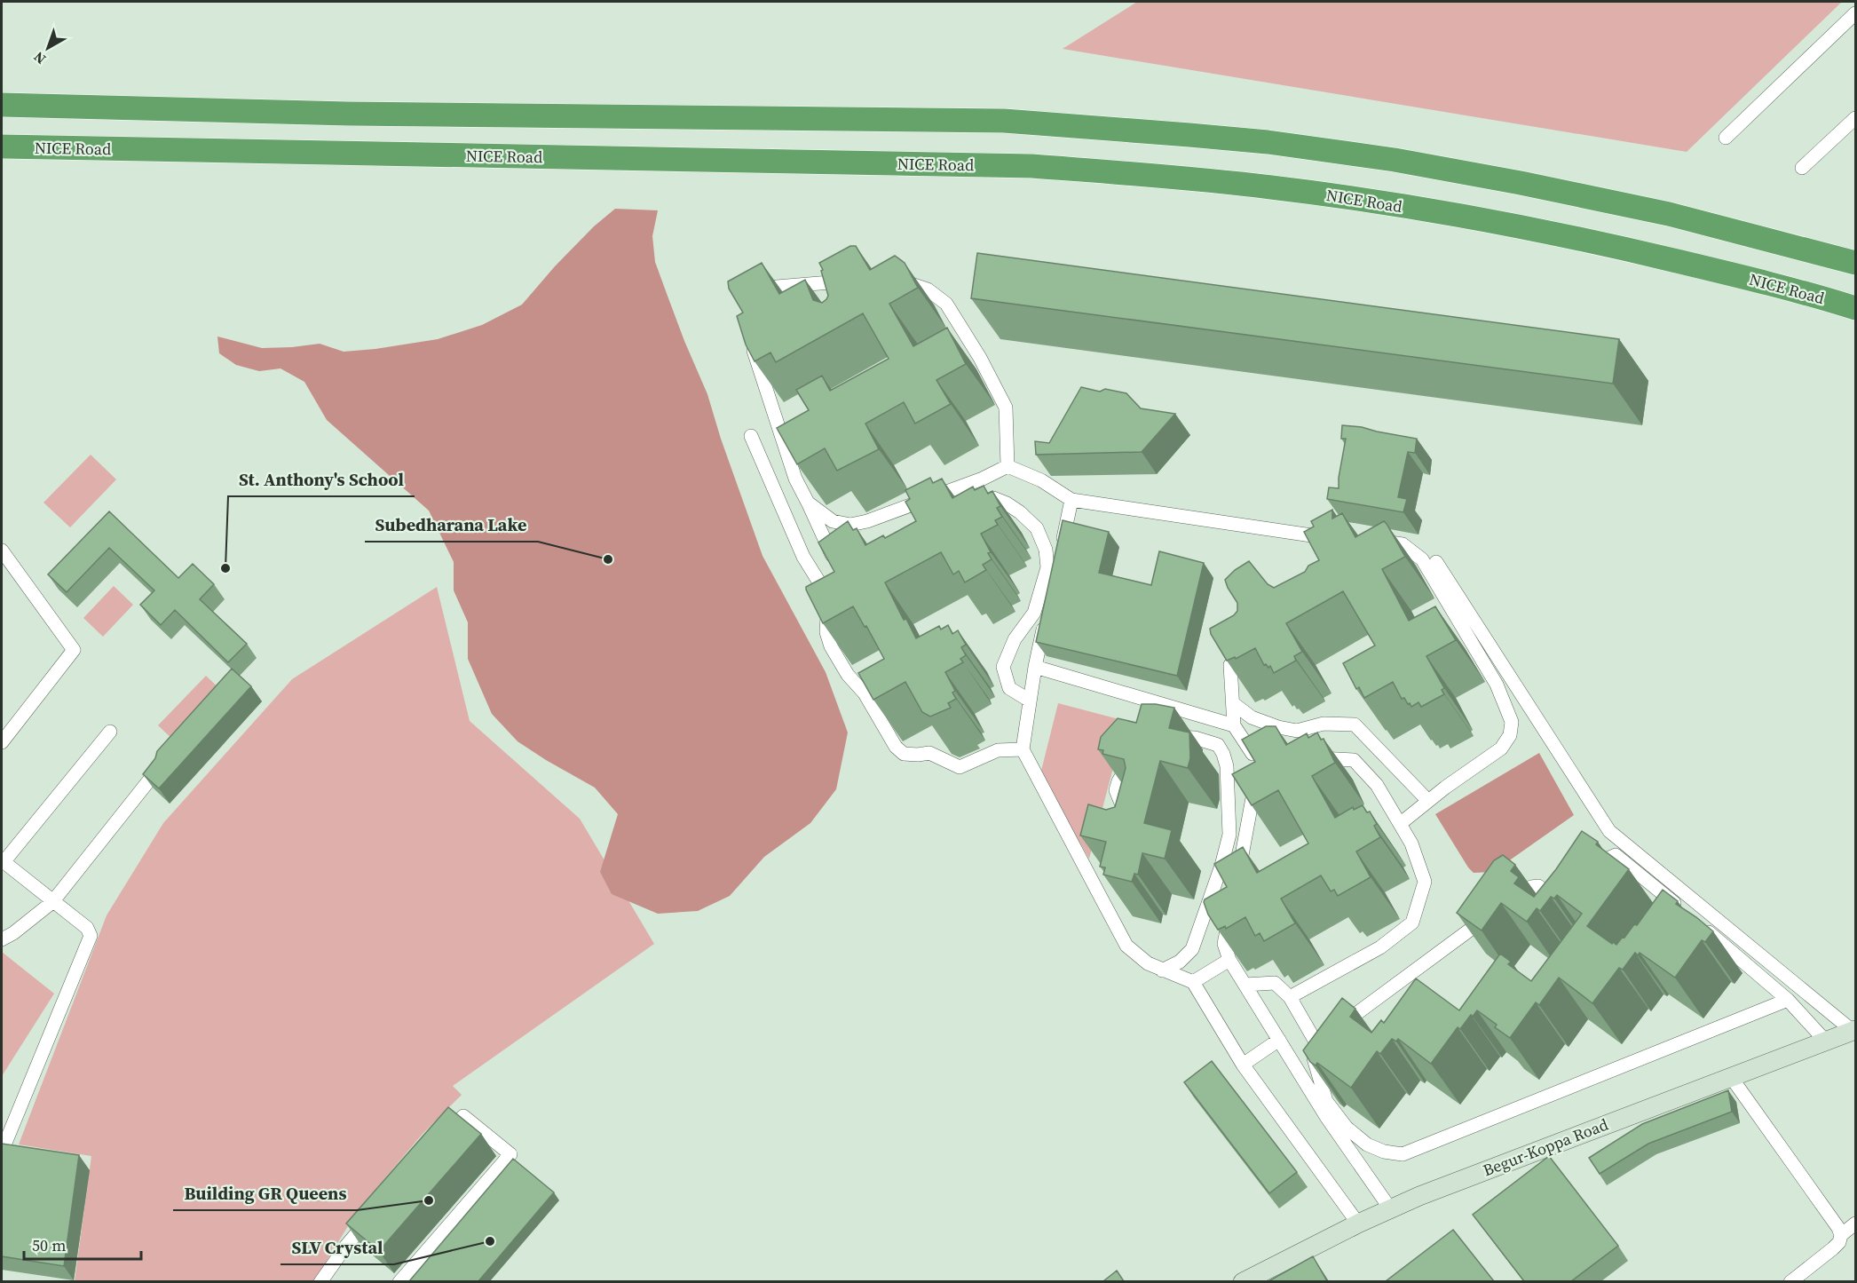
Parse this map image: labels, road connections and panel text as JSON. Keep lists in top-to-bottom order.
{
  "streets": {
    "highway": ["NICE Road"],
    "main road": ["Begur-Koppa Road"]
  },
  "places": [
    "Subedharana Lake",
    "St. Anthony's School",
    "Building GR Queens",
    "SLV Crystal"
  ],
  "scale_bar": "50 m",
  "north": "bottom left"
}
